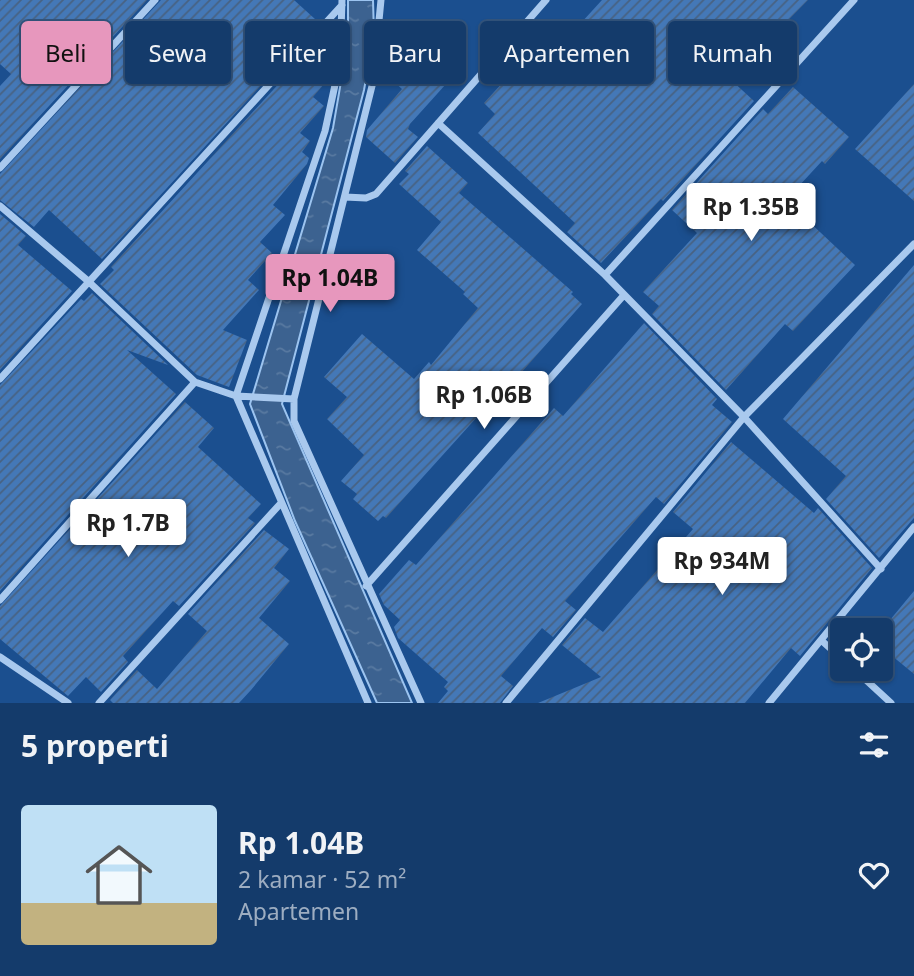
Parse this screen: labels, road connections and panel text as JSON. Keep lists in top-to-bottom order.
{
  "page": {
    "chip": [
      "Beli",
      "Sewa",
      "Filter",
      "Baru",
      "Apartemen",
      "Rumah"
    ],
    "price": [
      "Rp 1.35B",
      "Rp 1.04B",
      "Rp 1.06B",
      "Rp 1.7B",
      "Rp 934M"
    ],
    "heading": "5 properti",
    "list": [
      {
        "name": "Rp 1.04B",
        "note": "2 kamar · 52 m² · Apartemen"
      }
    ]
  }
}
